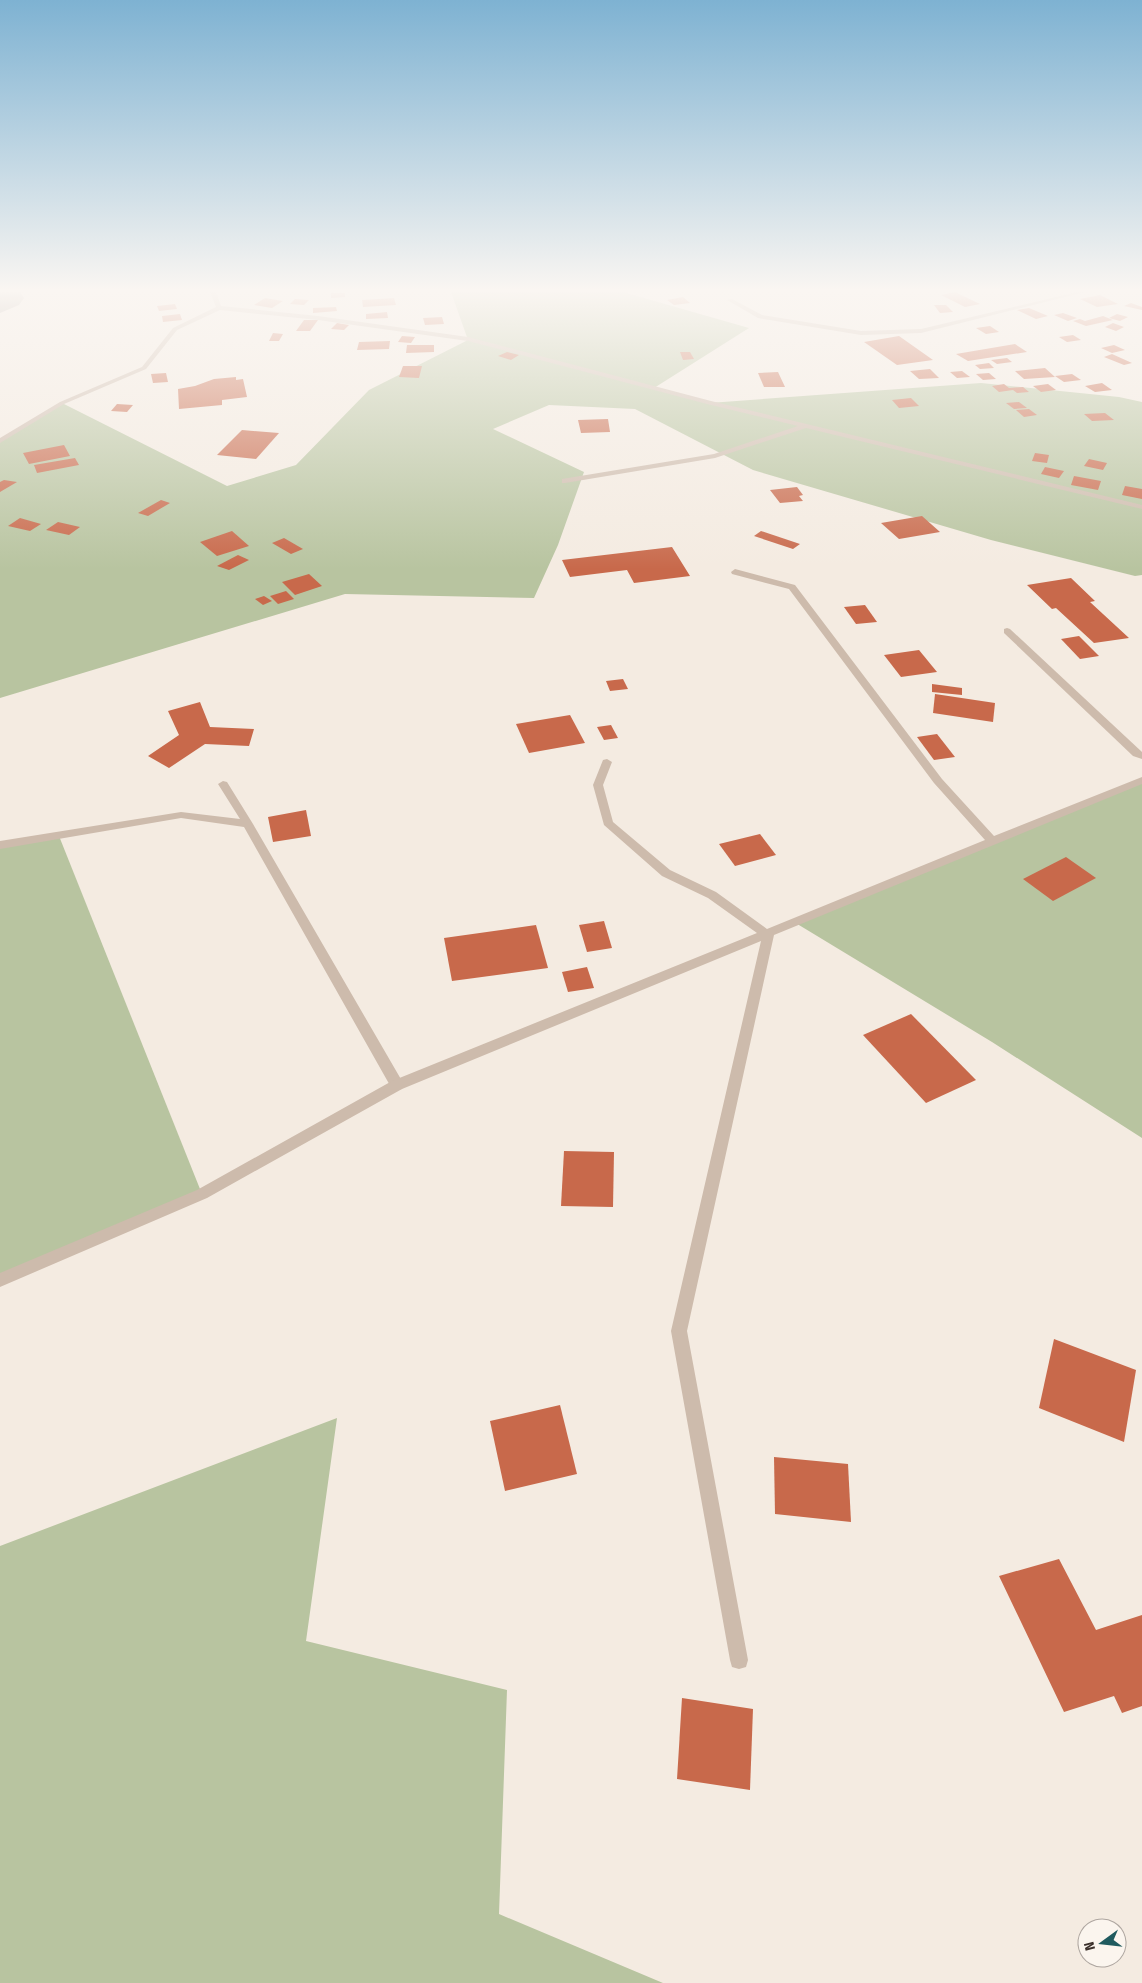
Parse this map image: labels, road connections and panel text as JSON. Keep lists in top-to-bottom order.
{
  "north": "left"
}
